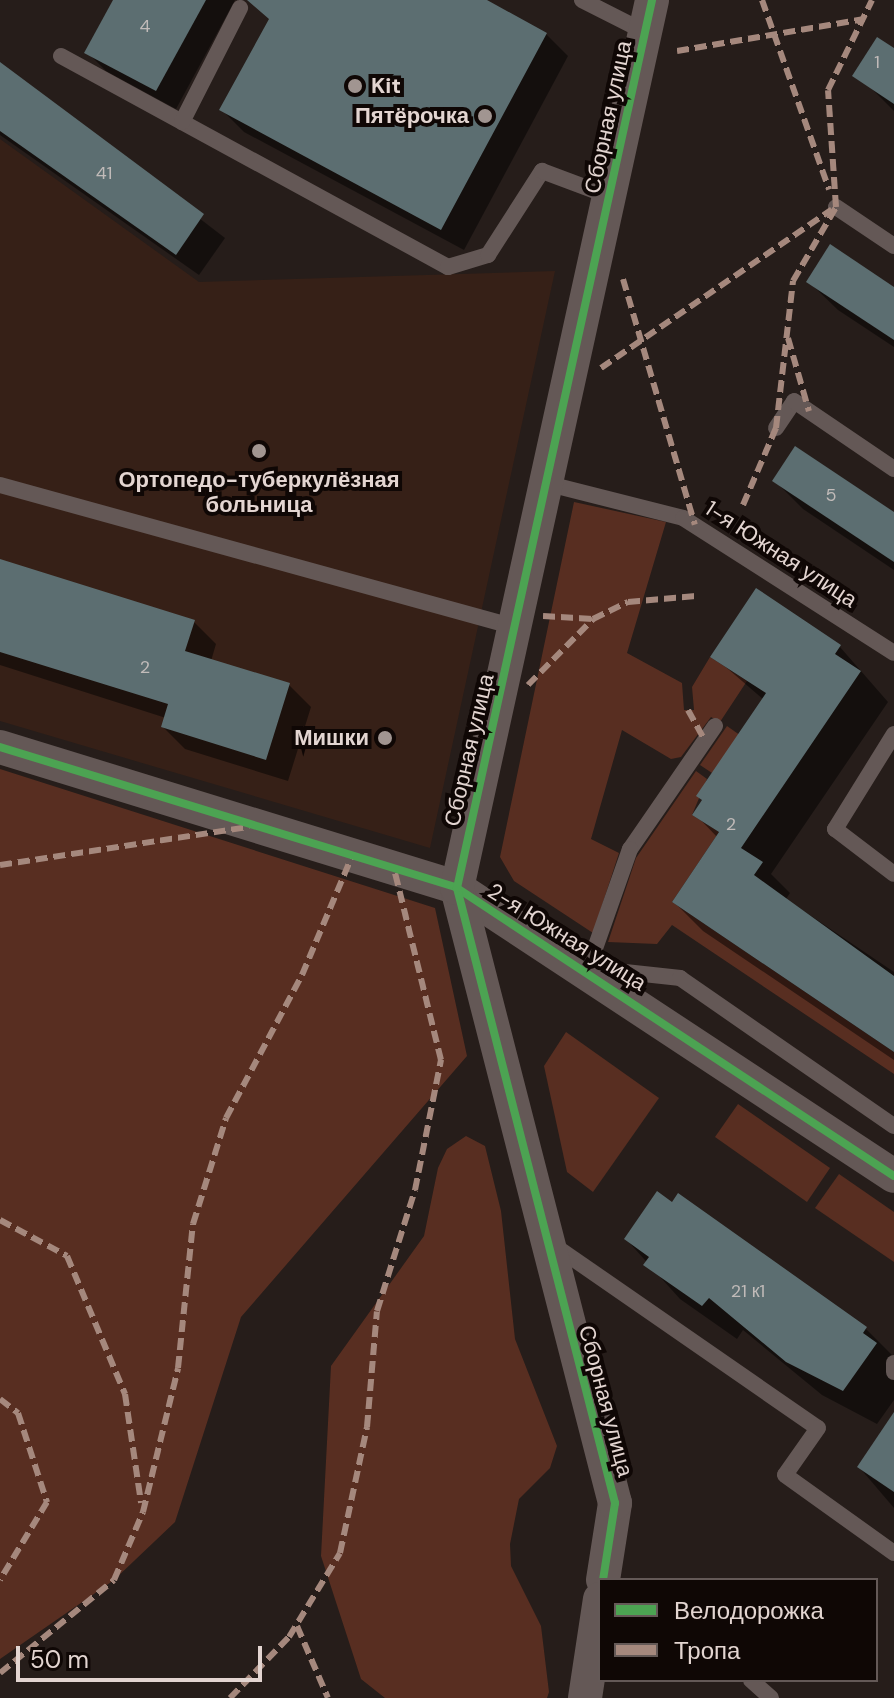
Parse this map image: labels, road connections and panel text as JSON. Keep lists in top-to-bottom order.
{
  "streets": {
    "street": ["Сборная улица", "2-я Южная улица"],
    "lane": ["1-я Южная улица"]
  },
  "crossings": [
    ["Сборная улица", "1-я Южная улица"],
    ["Сборная улица", "2-я Южная улица"]
  ],
  "places": [
    "Kit",
    "Пятёрочка",
    "Ортопедо-туберкулёзная больница",
    "Мишки"
  ],
  "house_numbers": [
    "4",
    "1",
    "41",
    "5",
    "2",
    "2",
    "21 к1"
  ],
  "legend": ["Велодорожка", "Тропа"],
  "scale_bar": "50 m"
}
